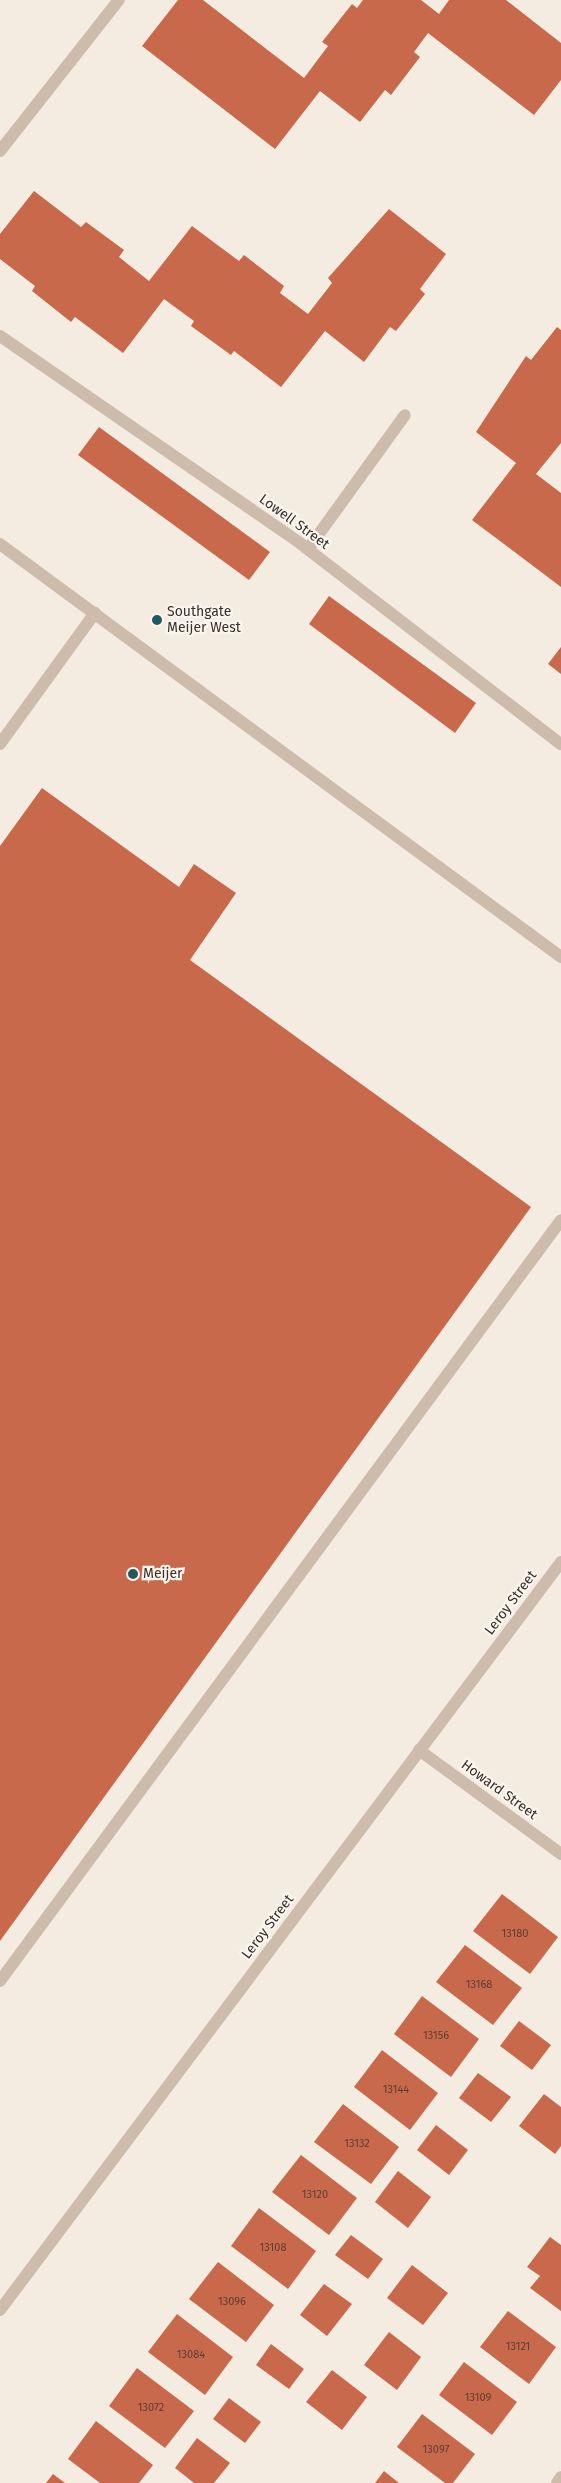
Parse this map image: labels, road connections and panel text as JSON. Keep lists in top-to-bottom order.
{
  "streets": {
    "street": ["Lowell Street", "Leroy Street", "Howard Street"]
  },
  "crossings": [
    ["Leroy Street", "Howard Street"]
  ],
  "places": ["Southgate Meijer West", "Meijer"],
  "house_numbers": [
    "13180",
    "13168",
    "13156",
    "13144",
    "13132",
    "13120",
    "13108",
    "13096",
    "13121",
    "13084",
    "13109",
    "13072",
    "13097"
  ]
}
